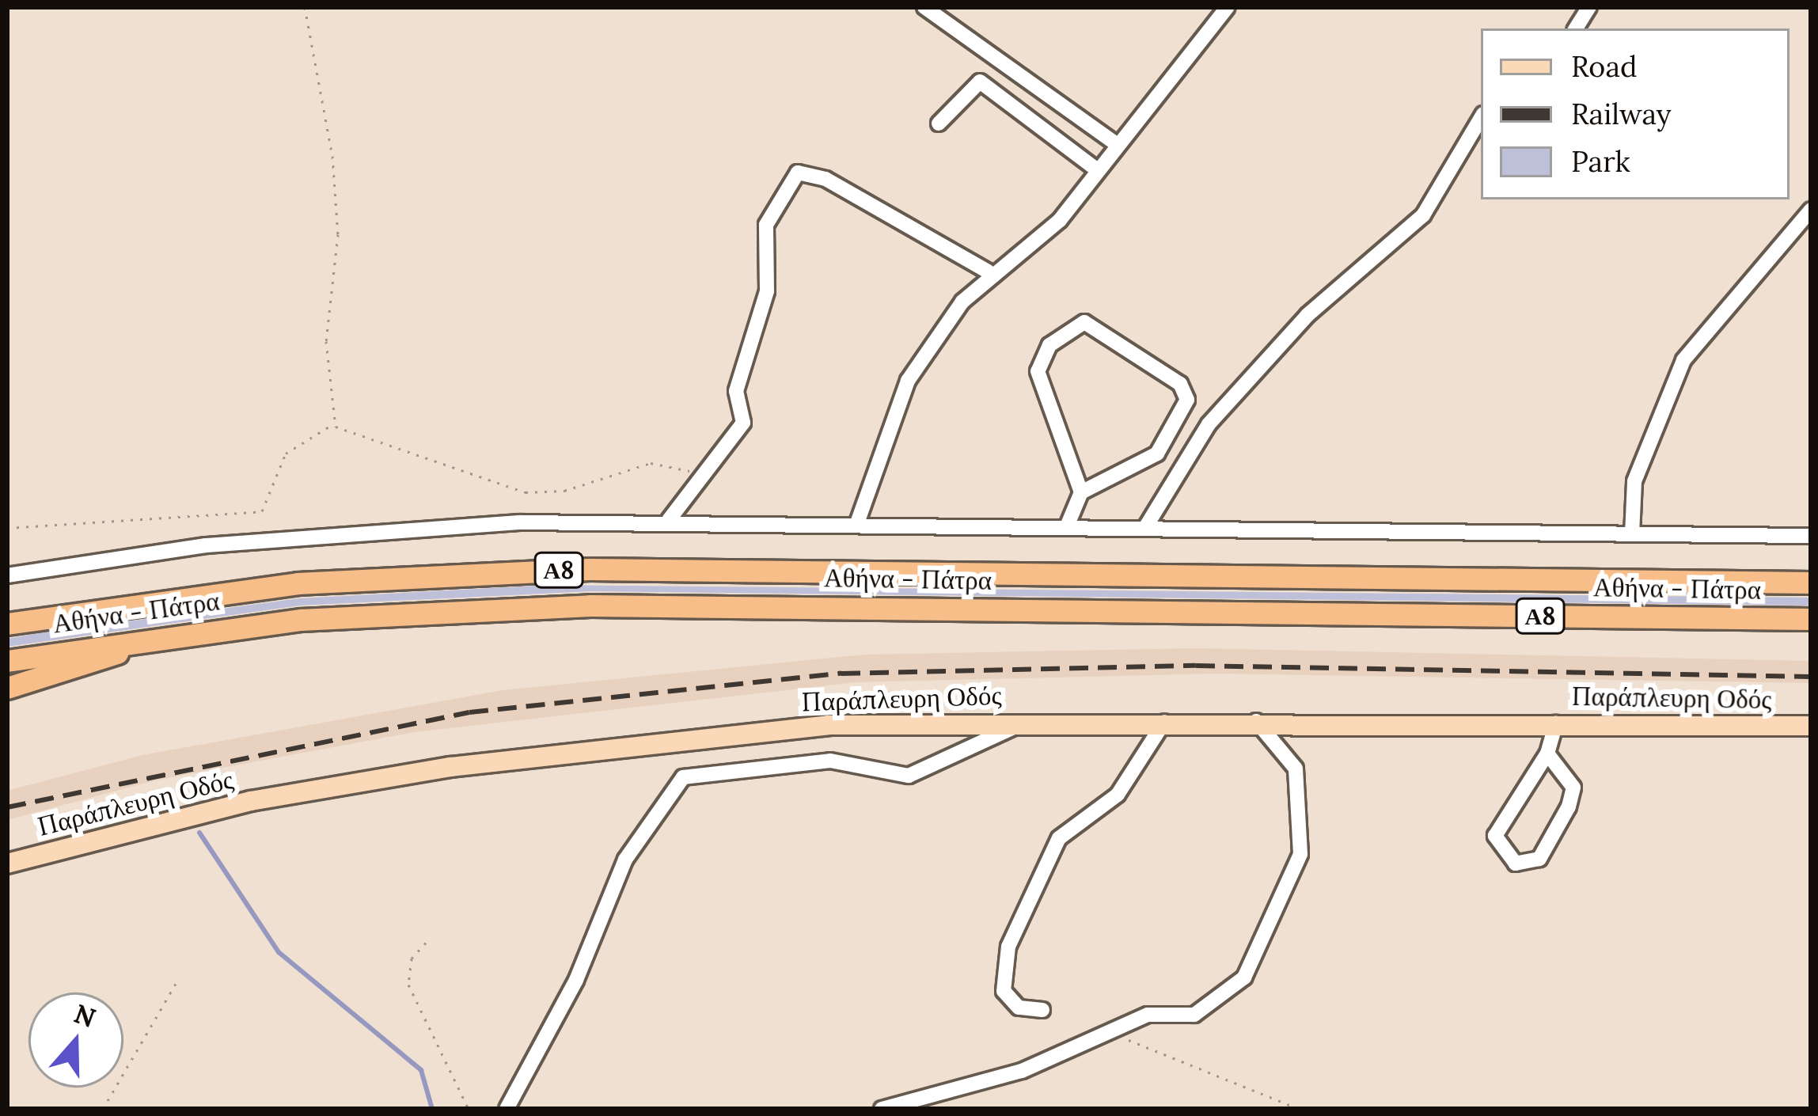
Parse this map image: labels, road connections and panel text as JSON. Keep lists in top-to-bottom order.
{
  "streets": {
    "highway": ["Α8", "Αθήνα - Πάτρα"],
    "main road": ["Παράπλευρη Οδός"]
  },
  "legend": ["Road", "Railway", "Park"],
  "north": "top"
}
